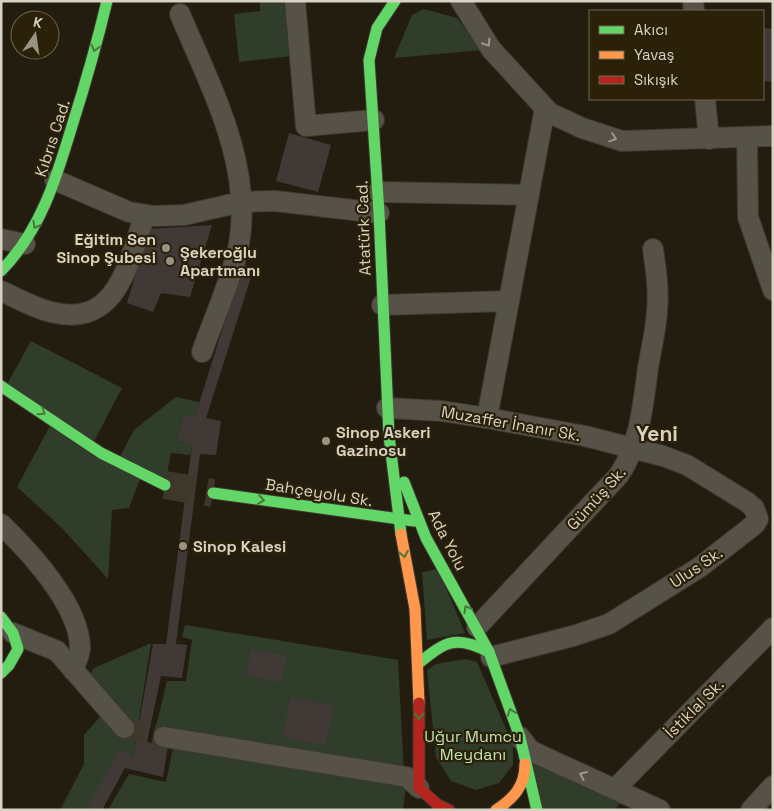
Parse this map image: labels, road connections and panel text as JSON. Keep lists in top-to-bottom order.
{
  "streets": {
    "main road": [
      "Kıbrıs Cad.",
      "Atatürk Cad.",
      "Bahçeyolu Sk.",
      "Ada Yolu"
    ],
    "street": [
      "Muzaffer İnanır Sk.",
      "Gümüş Sk.",
      "Ulus Sk.",
      "İstiklal Sk."
    ]
  },
  "crossings": [
    ["Atatürk Cad.", "Muzaffer İnanır Sk."],
    ["Atatürk Cad.", "Ada Yolu"],
    ["Muzaffer İnanır Sk.", "Gümüş Sk."],
    ["Muzaffer İnanır Sk.", "Ulus Sk."],
    ["Bahçeyolu Sk.", "Ada Yolu"],
    ["Gümüş Sk.", "Ada Yolu"],
    ["Gümüş Sk.", "Ulus Sk."],
    ["Ada Yolu", "Ulus Sk."]
  ],
  "one_way": ["Kıbrıs Cad.", "Bahçeyolu Sk."],
  "districts": ["Yeni"],
  "parks": ["Uğur Mumcu Meydanı"],
  "places": [
    "Eğitim Sen Sinop Şubesi",
    "Şekeroğlu Apartmanı",
    "Sinop Askeri Gazinosu",
    "Sinop Kalesi"
  ],
  "legend": ["Akıcı", "Yavaş", "Sıkışık"],
  "north": "top"
}
